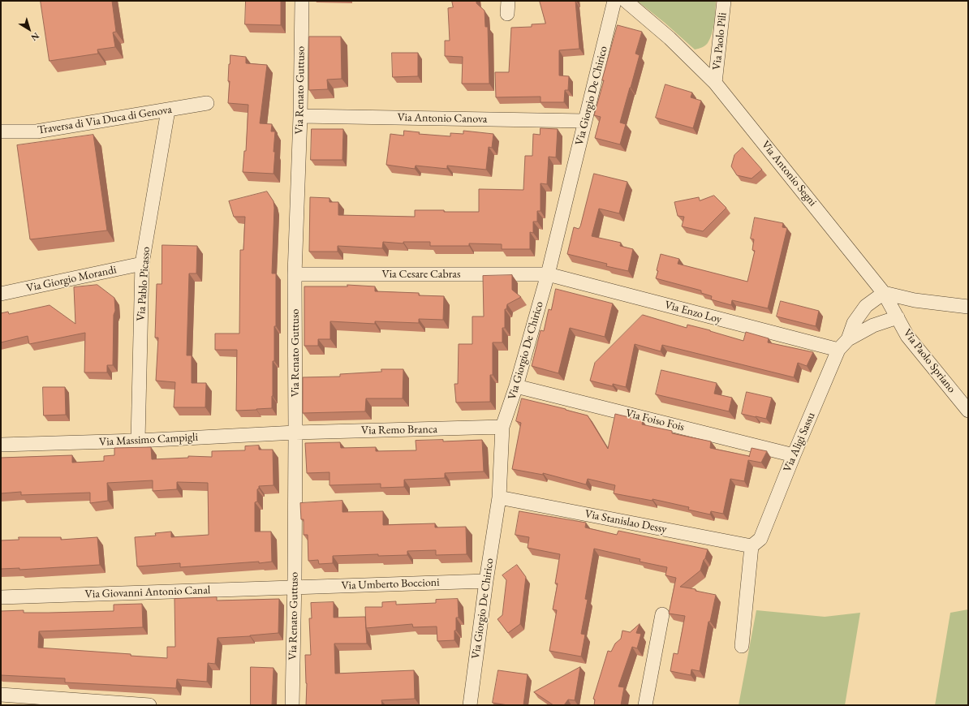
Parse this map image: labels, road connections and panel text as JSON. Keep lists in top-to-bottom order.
{
  "streets": {
    "street": [
      "Via Paolo Pili",
      "Via Renato Guttuso",
      "Via Giorgio De Chirico",
      "Via Antonio Canova",
      "Traversa di Via Duca di Genova",
      "Via Antonio Segni",
      "Via Cesare Cabras",
      "Via Giorgio Morandi",
      "Via Pablo Picasso",
      "Via Enzo Loy",
      "Via Paolo Spriano",
      "Via Foiso Fois",
      "Via Remo Branca",
      "Via Massimo Campigli",
      "Via Aligi Sassu",
      "Via Stanislao Dessy",
      "Via Umberto Boccioni",
      "Via Giovanni Antonio Canal"
    ]
  },
  "crossings": [
    ["Via Paolo Pili", "Via Antonio Segni"],
    ["Via Renato Guttuso", "Via Antonio Canova"],
    ["Via Renato Guttuso", "Via Cesare Cabras"],
    ["Via Renato Guttuso", "Via Remo Branca"],
    ["Via Renato Guttuso", "Via Massimo Campigli"],
    ["Via Renato Guttuso", "Via Umberto Boccioni"],
    ["Via Renato Guttuso", "Via Giovanni Antonio Canal"],
    ["Via Giorgio De Chirico", "Via Antonio Canova"],
    ["Via Giorgio De Chirico", "Via Cesare Cabras"],
    ["Via Giorgio De Chirico", "Via Enzo Loy"],
    ["Via Giorgio De Chirico", "Via Foiso Fois"],
    ["Via Giorgio De Chirico", "Via Remo Branca"],
    ["Via Giorgio De Chirico", "Via Stanislao Dessy"],
    ["Via Giorgio De Chirico", "Via Umberto Boccioni"],
    ["Traversa di Via Duca di Genova", "Via Pablo Picasso"],
    ["Via Antonio Segni", "Via Paolo Spriano"],
    ["Via Antonio Segni", "Via Aligi Sassu"],
    ["Via Cesare Cabras", "Via Enzo Loy"],
    ["Via Giorgio Morandi", "Via Pablo Picasso"],
    ["Via Pablo Picasso", "Via Massimo Campigli"],
    ["Via Enzo Loy", "Via Aligi Sassu"],
    ["Via Paolo Spriano", "Via Aligi Sassu"],
    ["Via Foiso Fois", "Via Aligi Sassu"],
    ["Via Remo Branca", "Via Massimo Campigli"],
    ["Via Aligi Sassu", "Via Stanislao Dessy"],
    ["Via Umberto Boccioni", "Via Giovanni Antonio Canal"]
  ],
  "north": "bottom right"
}
